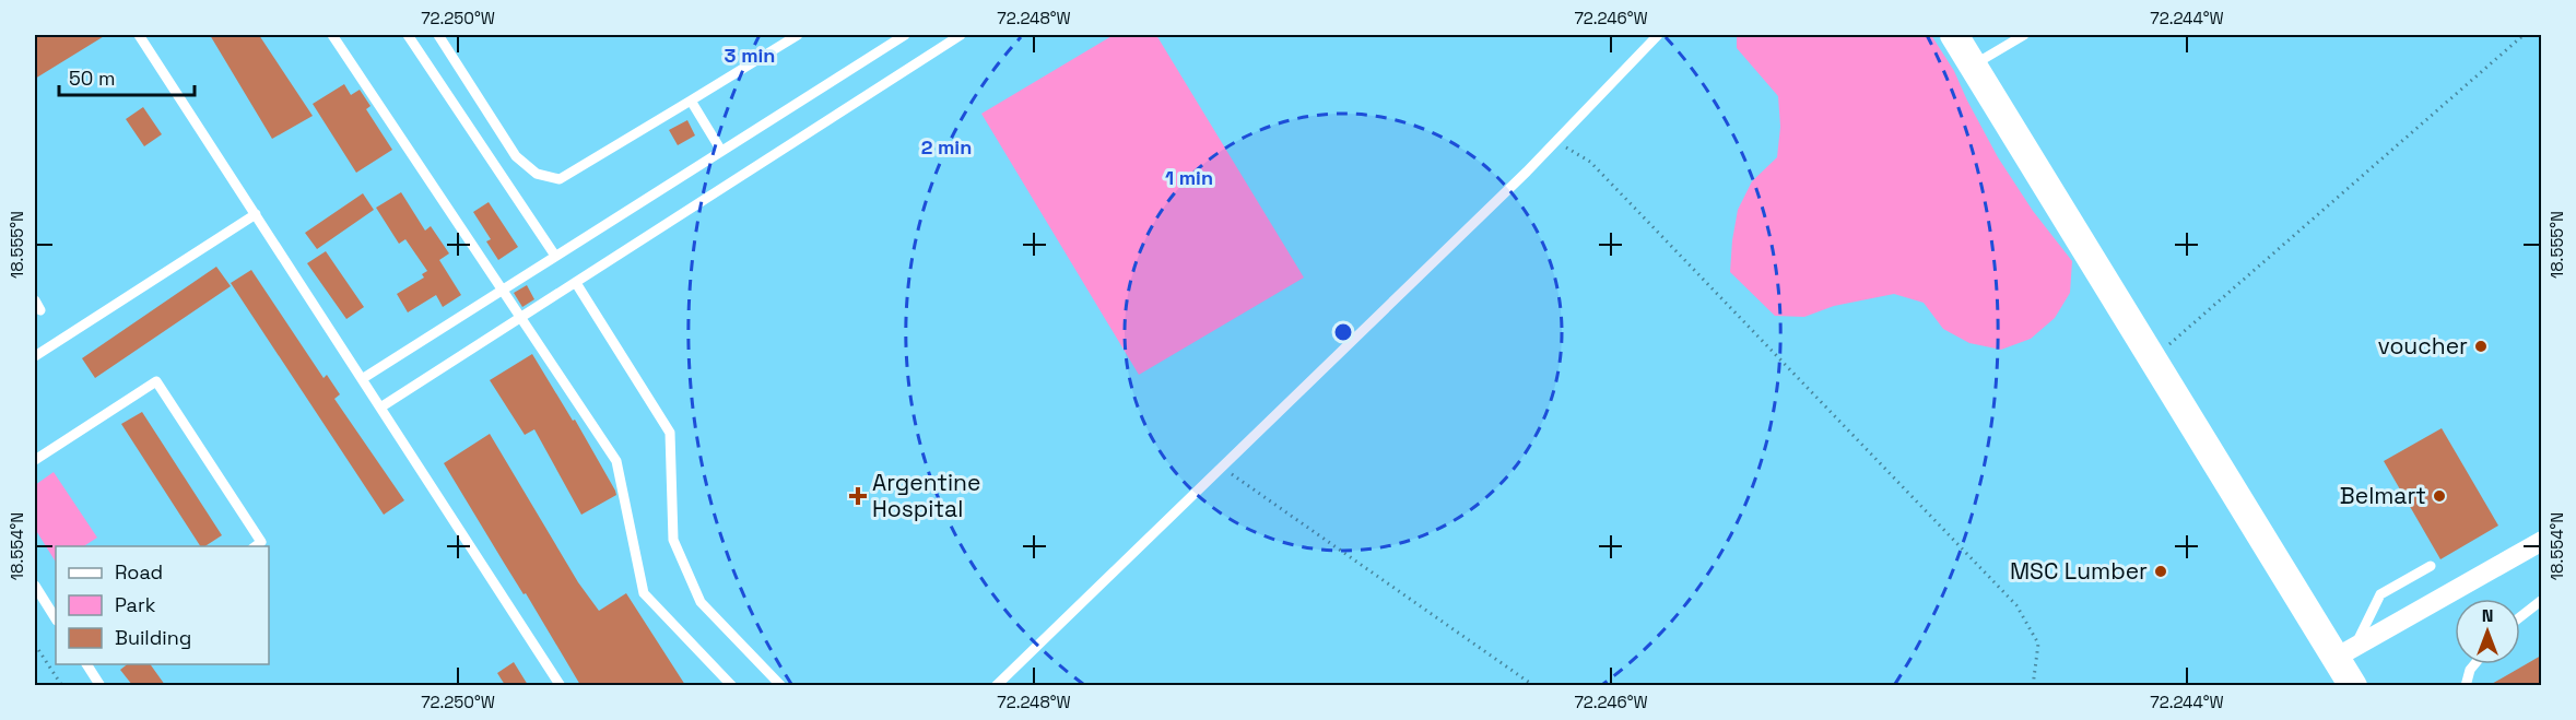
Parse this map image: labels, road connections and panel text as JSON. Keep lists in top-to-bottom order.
{
  "places": {
    "other": ["voucher", "Belmart", "MSC Lumber"],
    "health": ["Argentine Hospital"]
  },
  "legend": ["Road", "Park", "Building"],
  "scale_bar": "50 m",
  "north": "top",
  "coordinates": [
    "72.250°W",
    "72.248°W",
    "72.246°W",
    "72.244°W",
    "18.555°N",
    "18.554°N"
  ],
  "rings": ["3 min", "2 min", "1 min"]
}
